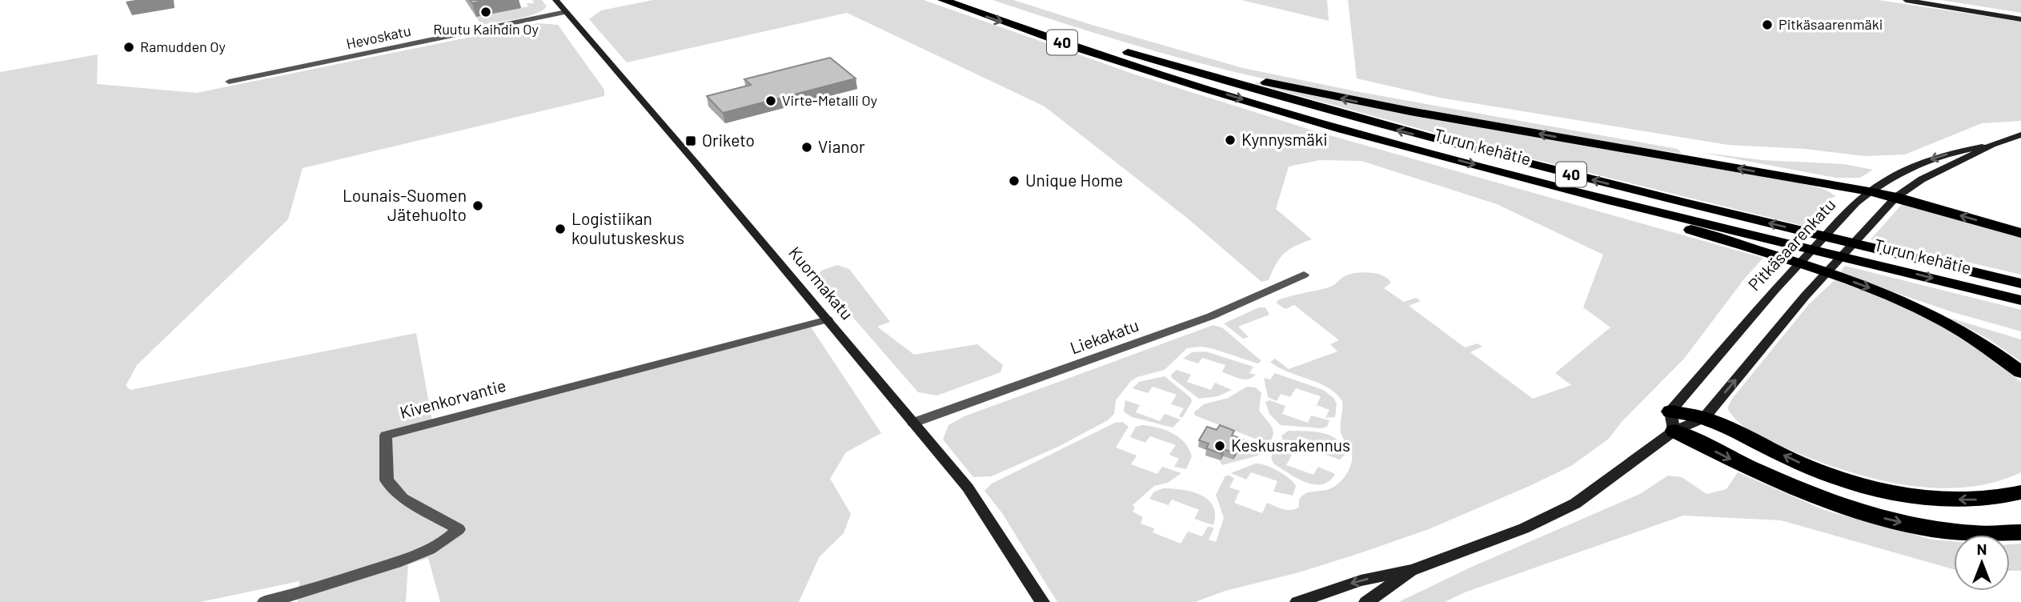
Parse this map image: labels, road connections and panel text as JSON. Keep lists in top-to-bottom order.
{
  "streets": {
    "highway": ["40", "Turun kehätie"],
    "street": [
      "Hevoskatu",
      "Pitkäsaarenkatu",
      "Kuormakatu",
      "Liekakatu",
      "Kivenkorvantie"
    ]
  },
  "crossings": [
    ["Hevoskatu", "Kuormakatu"],
    ["Kuormakatu", "Liekakatu"],
    ["Kuormakatu", "Kivenkorvantie"]
  ],
  "places": {
    "other": [
      "Ruutu Kaihdin Oy",
      "Pitkäsaarenmäki",
      "Ramudden Oy",
      "Virte-Metalli Oy",
      "Kynnysmäki",
      "Vianor",
      "Unique Home",
      "Lounais-Suomen Jätehuolto",
      "Logistiikan koulutuskeskus",
      "Keskusrakennus"
    ],
    "transit": ["Oriketo"]
  },
  "north": "top"
}
